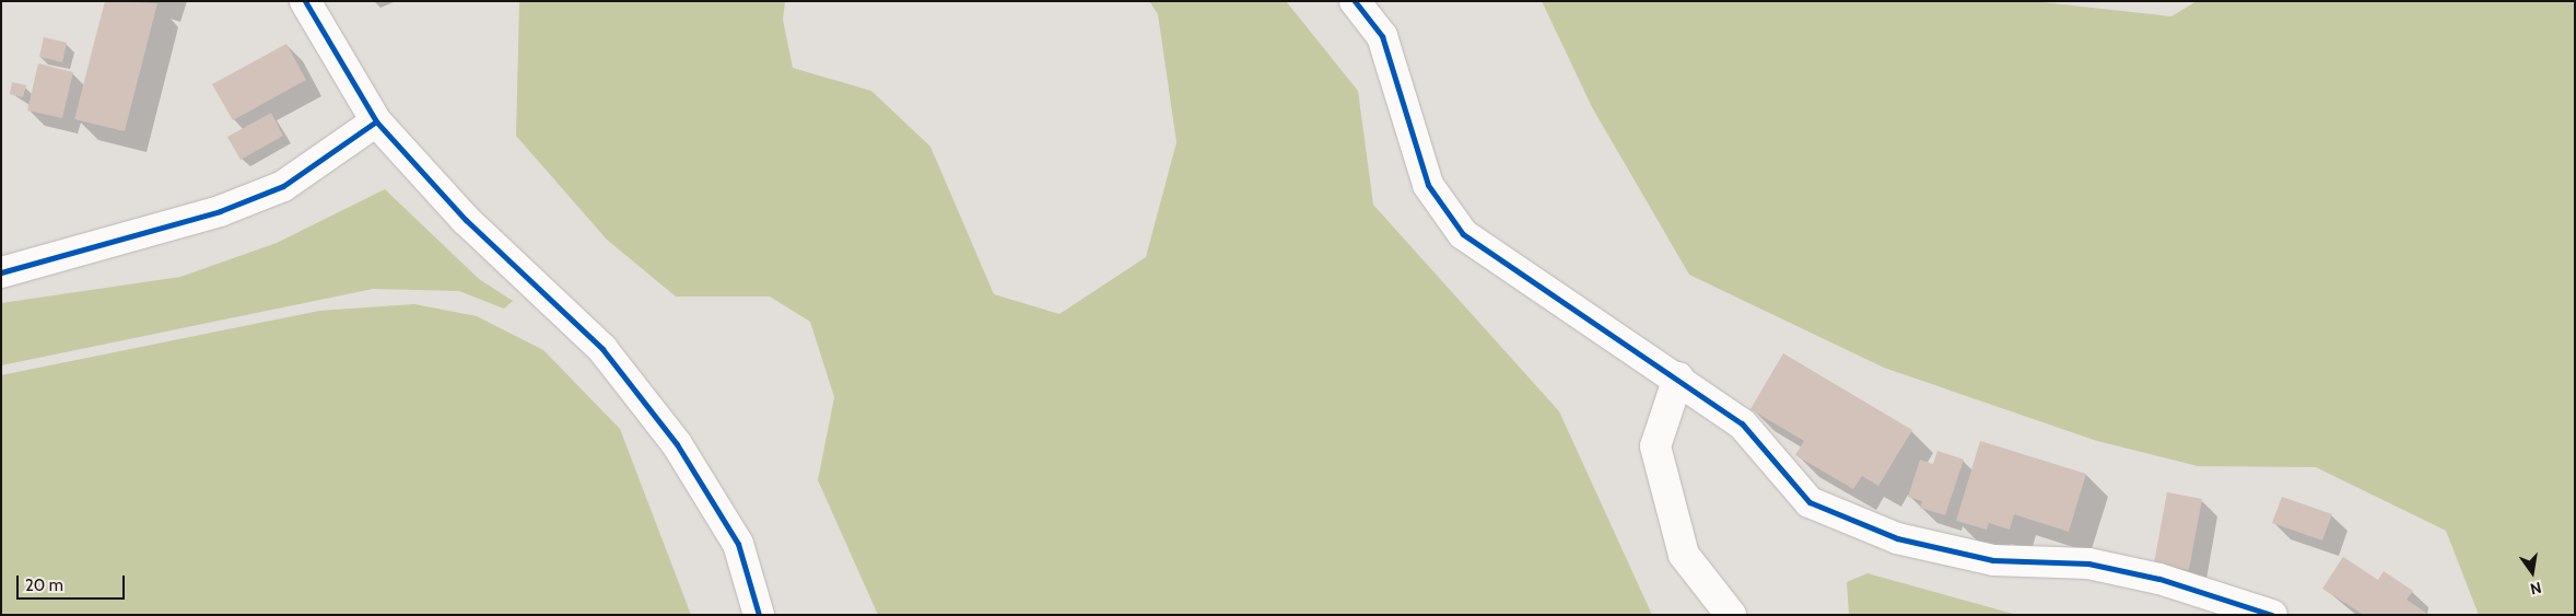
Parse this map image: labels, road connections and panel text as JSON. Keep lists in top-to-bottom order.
{
  "scale_bar": "20 m",
  "north": "bottom"
}
